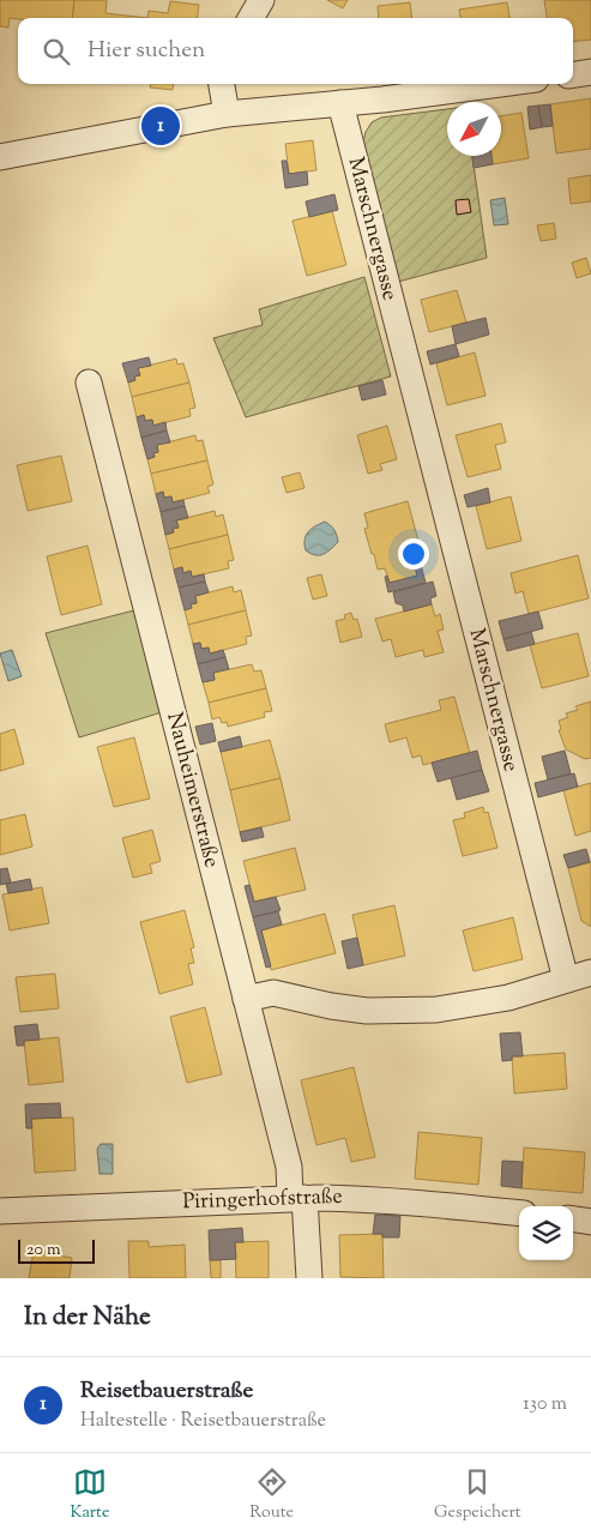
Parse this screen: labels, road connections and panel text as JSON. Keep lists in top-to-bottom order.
{
  "streets": {
    "street": ["Marschnergasse", "Nauheimerstraße", "Piringerhofstraße"]
  },
  "crossings": [
    ["Nauheimerstraße", "Piringerhofstraße"]
  ],
  "scale_bar": "20 m",
  "north": "bottom left",
  "page": {
    "search": "Hier suchen",
    "pins": "1",
    "scale": "20 m",
    "heading": "In der Nähe",
    "list": [
      {
        "mark": "1",
        "name": "Reisetbauerstraße",
        "note": "Haltestelle · Reisetbauerstraße",
        "value": "130 m"
      }
    ],
    "nav": ["Karte", "Route", "Gespeichert"]
  }
}
